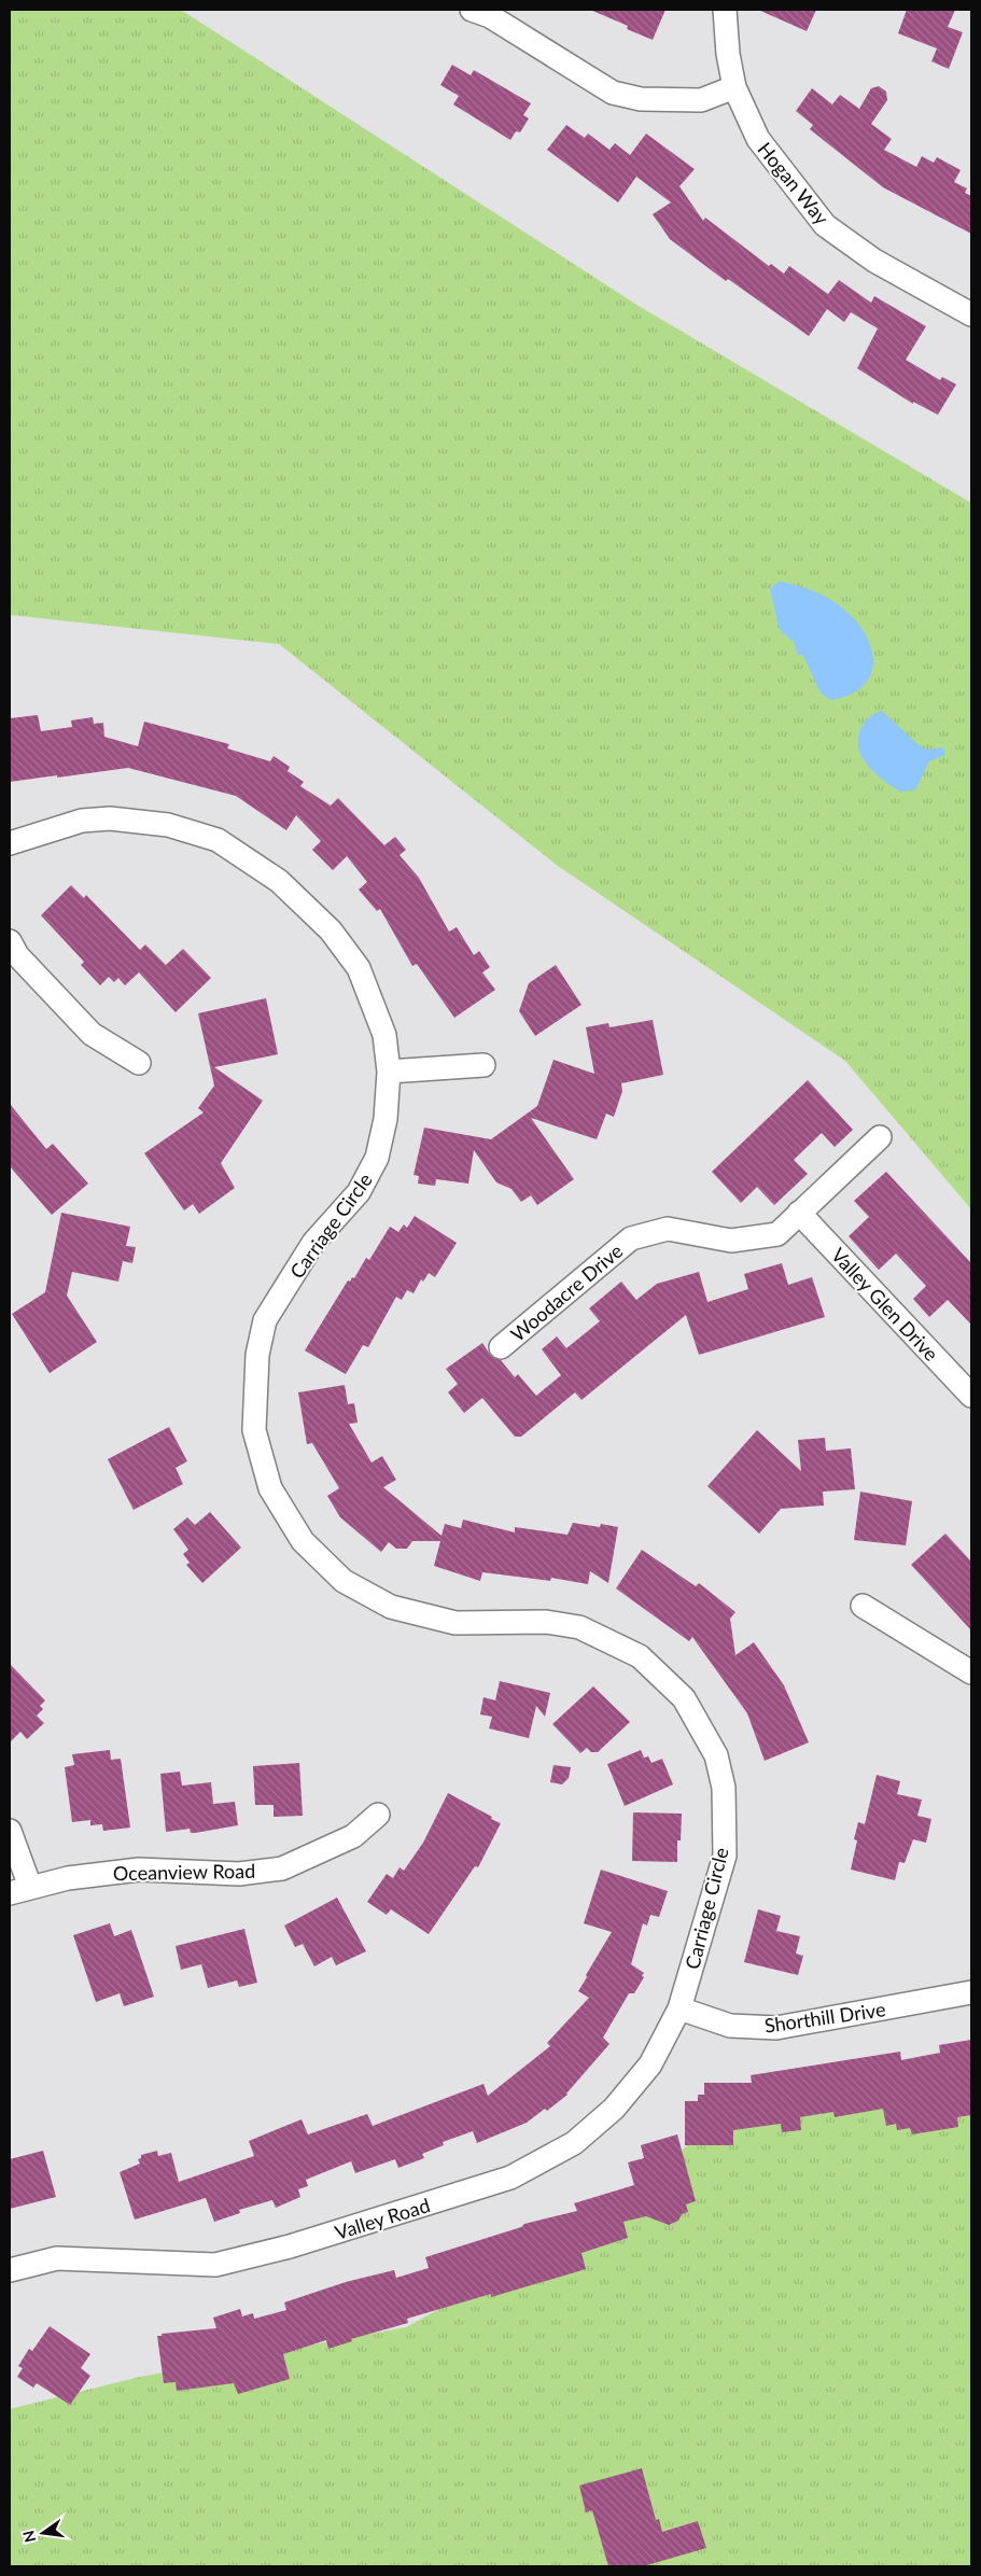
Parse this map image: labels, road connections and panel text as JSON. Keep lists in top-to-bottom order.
{
  "streets": {
    "street": [
      "Hogan Way",
      "Carriage Circle",
      "Woodacre Drive",
      "Valley Glen Drive",
      "Oceanview Road",
      "Shorthill Drive",
      "Valley Road"
    ]
  },
  "crossings": [
    ["Carriage Circle", "Shorthill Drive"],
    ["Carriage Circle", "Valley Road"],
    ["Woodacre Drive", "Valley Glen Drive"],
    ["Shorthill Drive", "Valley Road"]
  ],
  "north": "left"
}
